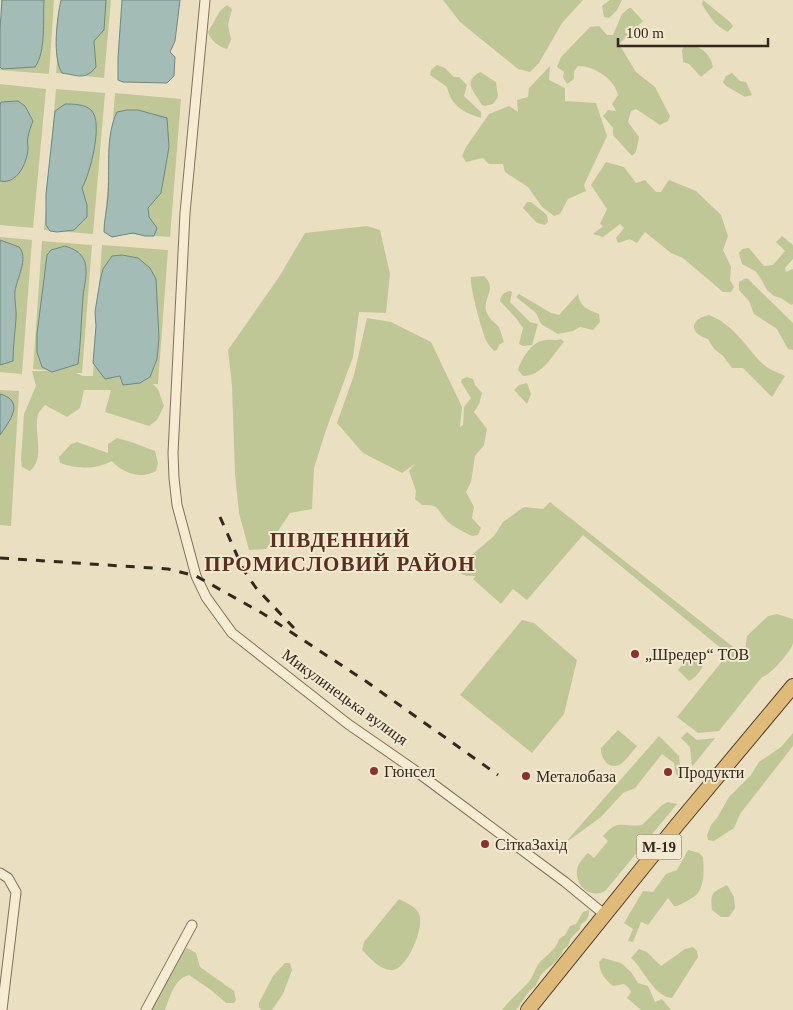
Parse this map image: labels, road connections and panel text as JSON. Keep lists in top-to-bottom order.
{
  "streets": {
    "highway": ["М-19"],
    "street": ["Микулинецька вулиця"]
  },
  "crossings": [
    ["Микулинецька вулиця", "М-19"]
  ],
  "districts": ["ПІВДЕННИЙ ПРОМИСЛОВИЙ РАЙОН"],
  "places": [
    "„Шредер“ ТОВ",
    "Гюнсел",
    "Продукти",
    "Металобаза",
    "СіткаЗахід"
  ],
  "scale_bar": "100 m"
}
